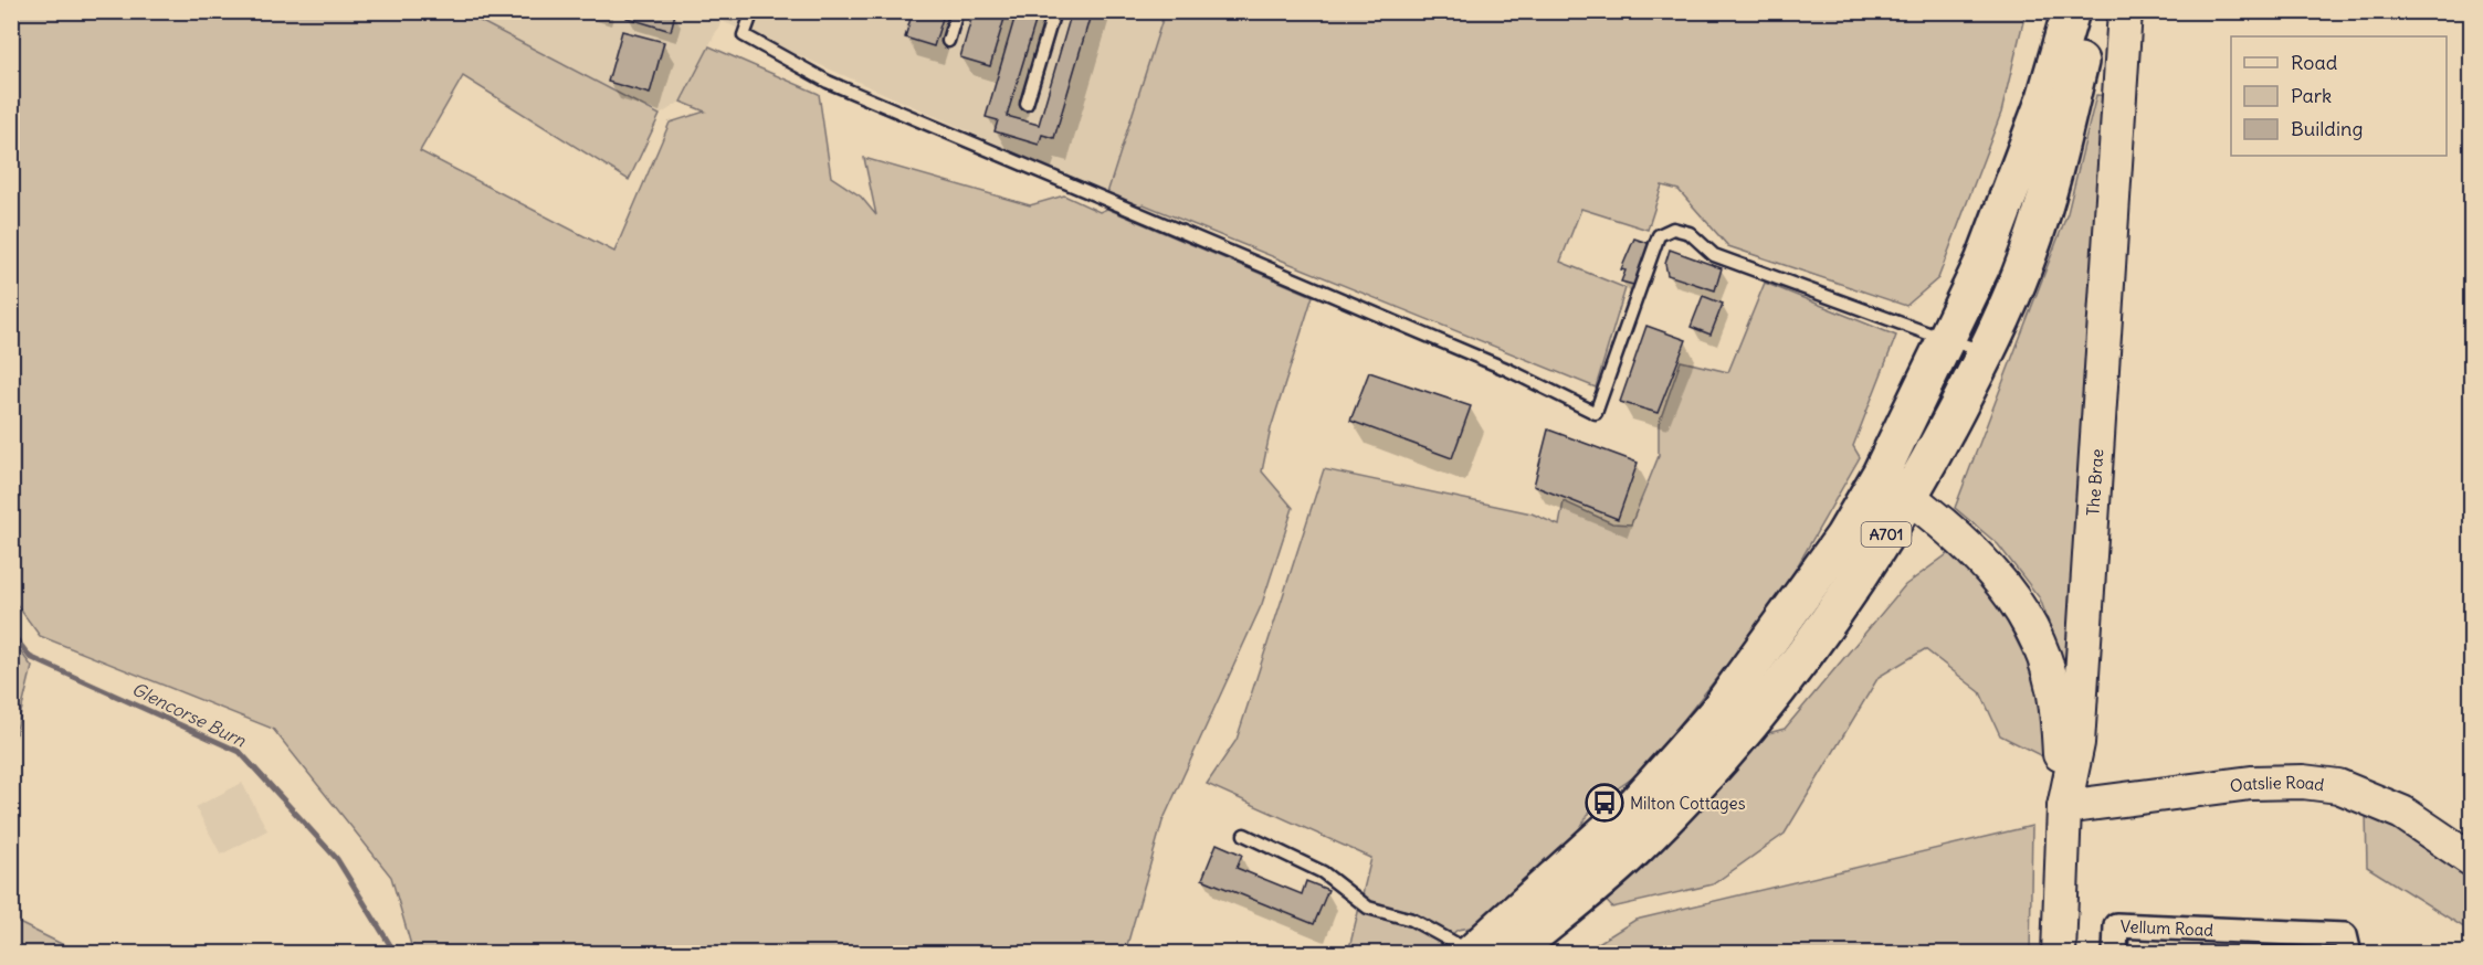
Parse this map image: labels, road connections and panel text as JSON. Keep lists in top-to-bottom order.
{
  "streets": {
    "main road": ["The Brae", "A701", "Oatslie Road"],
    "street": ["Vellum Road"]
  },
  "crossings": [
    ["The Brae", "Oatslie Road"]
  ],
  "water": ["Glencorse Burn"],
  "places": {
    "bus stop": ["Milton Cottages"]
  },
  "legend": ["Road", "Park", "Building"]
}
